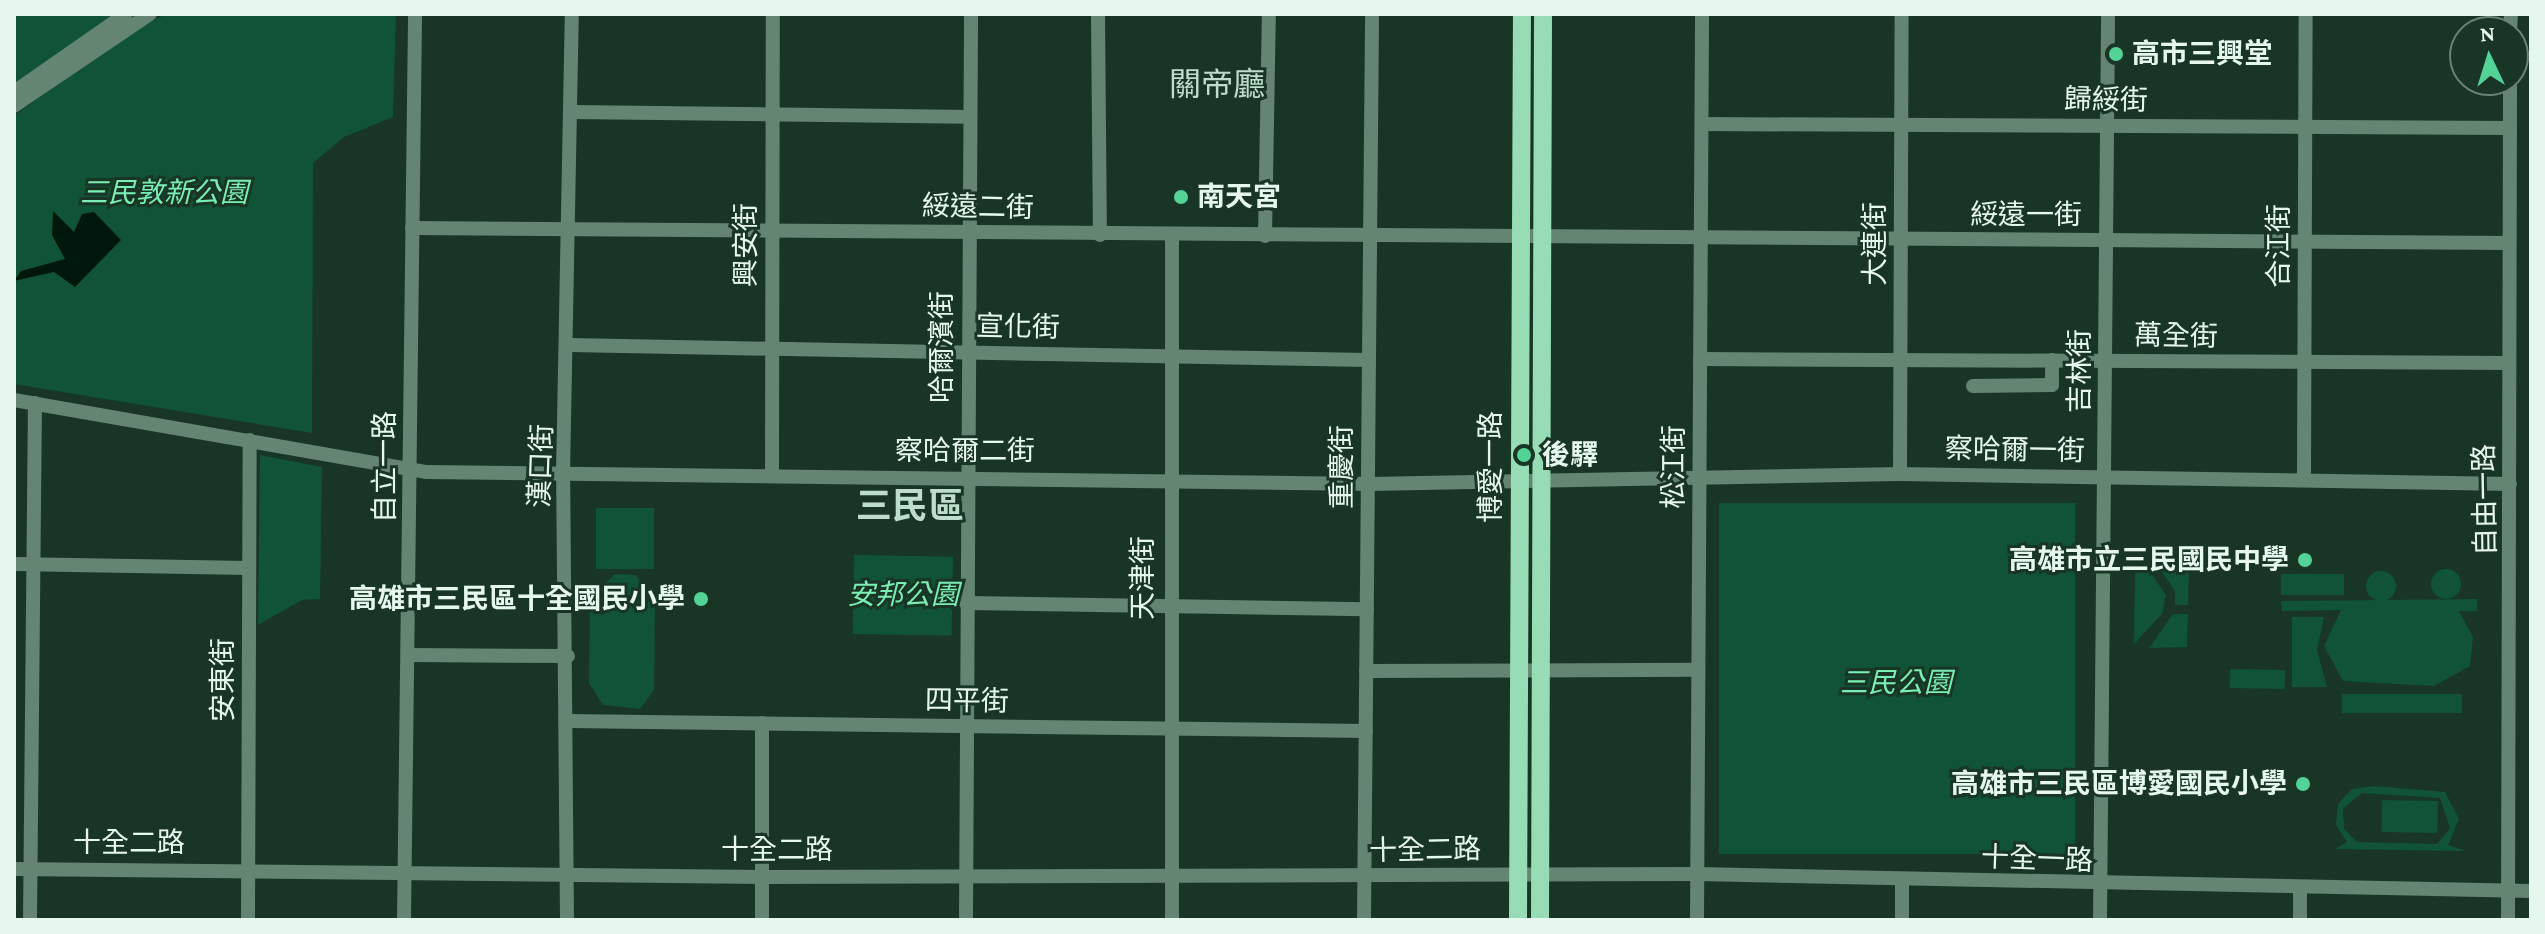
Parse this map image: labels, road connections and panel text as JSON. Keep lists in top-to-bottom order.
{
  "streets": {
    "main road": ["博愛一路"],
    "street": [
      "歸綏街",
      "綏遠二街",
      "綏遠一街",
      "大連街",
      "興安街",
      "合江街",
      "宣化街",
      "萬全街",
      "哈爾濱街",
      "吉林街",
      "察哈爾一街",
      "察哈爾二街",
      "漢口街",
      "自立一路",
      "重慶街",
      "松江街",
      "自由一路",
      "天津街",
      "安東街",
      "四平街",
      "十全二路",
      "十全一路"
    ]
  },
  "crossings": [
    ["歸綏街", "大連街"],
    ["歸綏街", "合江街"],
    ["歸綏街", "吉林街"],
    ["歸綏街", "松江街"],
    ["歸綏街", "自由一路"],
    ["綏遠二街", "綏遠一街"],
    ["綏遠二街", "興安街"],
    ["綏遠二街", "哈爾濱街"],
    ["綏遠二街", "漢口街"],
    ["綏遠二街", "自立一路"],
    ["綏遠二街", "重慶街"],
    ["綏遠二街", "博愛一路"],
    ["綏遠二街", "天津街"],
    ["綏遠一街", "大連街"],
    ["綏遠一街", "合江街"],
    ["綏遠一街", "吉林街"],
    ["綏遠一街", "博愛一路"],
    ["綏遠一街", "松江街"],
    ["綏遠一街", "自由一路"],
    ["大連街", "萬全街"],
    ["大連街", "察哈爾一街"],
    ["興安街", "宣化街"],
    ["興安街", "察哈爾二街"],
    ["合江街", "萬全街"],
    ["合江街", "察哈爾一街"],
    ["宣化街", "哈爾濱街"],
    ["宣化街", "漢口街"],
    ["宣化街", "重慶街"],
    ["宣化街", "天津街"],
    ["萬全街", "吉林街"],
    ["萬全街", "松江街"],
    ["萬全街", "自由一路"],
    ["哈爾濱街", "察哈爾二街"],
    ["哈爾濱街", "四平街"],
    ["哈爾濱街", "十全二路"],
    ["吉林街", "察哈爾一街"],
    ["吉林街", "十全一路"],
    ["察哈爾一街", "察哈爾二街"],
    ["察哈爾一街", "博愛一路"],
    ["察哈爾一街", "松江街"],
    ["察哈爾一街", "自由一路"],
    ["察哈爾二街", "漢口街"],
    ["察哈爾二街", "自立一路"],
    ["察哈爾二街", "重慶街"],
    ["察哈爾二街", "博愛一路"],
    ["察哈爾二街", "天津街"],
    ["察哈爾二街", "安東街"],
    ["漢口街", "四平街"],
    ["漢口街", "十全二路"],
    ["自立一路", "十全二路"],
    ["重慶街", "四平街"],
    ["重慶街", "十全二路"],
    ["博愛一路", "十全二路"],
    ["博愛一路", "十全一路"],
    ["松江街", "十全一路"],
    ["自由一路", "十全一路"],
    ["天津街", "四平街"],
    ["天津街", "十全二路"],
    ["安東街", "十全二路"],
    ["十全二路", "十全一路"]
  ],
  "districts": ["關帝廳", "三民區"],
  "parks": ["三民敦新公園", "安邦公園", "三民公園"],
  "places": [
    "高市三興堂",
    "南天宮",
    "後驛",
    "高雄市立三民國民中學",
    "高雄市三民區十全國民小學",
    "高雄市三民區博愛國民小學"
  ],
  "north": "top"
}
